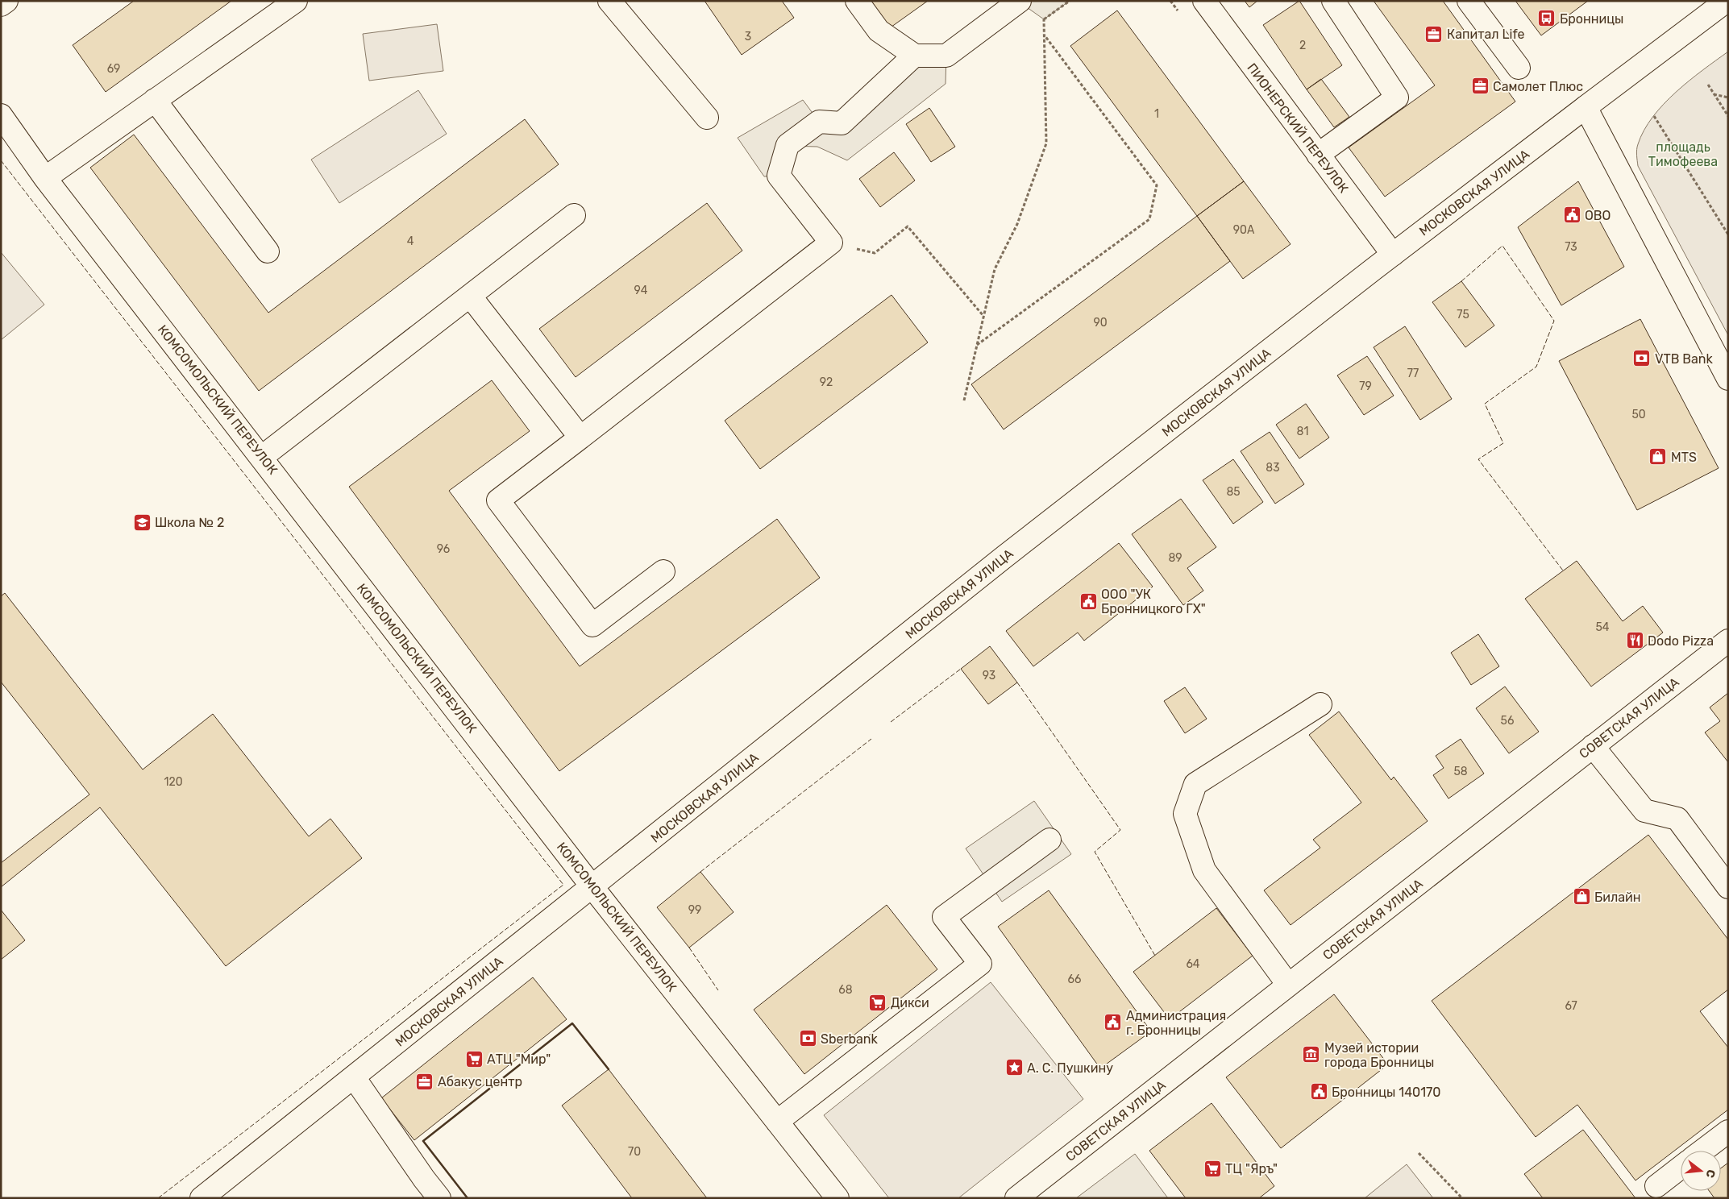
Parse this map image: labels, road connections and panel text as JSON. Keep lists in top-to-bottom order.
{
  "streets": {
    "street": [
      "ПИОНЕРСКИЙ ПЕРЕУЛОК",
      "МОСКОВСКАЯ УЛИЦА",
      "КОМСОМОЛЬСКИЙ ПЕРЕУЛОК",
      "СОВЕТСКАЯ УЛИЦА"
    ]
  },
  "crossings": [
    ["ПИОНЕРСКИЙ ПЕРЕУЛОК", "МОСКОВСКАЯ УЛИЦА"],
    ["МОСКОВСКАЯ УЛИЦА", "КОМСОМОЛЬСКИЙ ПЕРЕУЛОК"]
  ],
  "parks": ["площадь Тимофеева"],
  "places": {
    "bus stop": ["Бронницы"],
    "office": ["Капитал Life", "Самолет Плюс", "Абакус центр"],
    "public building": [
      "ОВО",
      "ООО \"УК Бронницкого ГХ\"",
      "Администрация г. Бронницы",
      "Бронницы 140170"
    ],
    "bank": ["VTB Bank", "Sberbank"],
    "shop": ["MTS", "Билайн"],
    "school or university": ["Школа № 2"],
    "restaurant": ["Dodo Pizza"],
    "supermarket": ["Дикси", "АТЦ \"Мир\"", "ТЦ \"Яръ\""],
    "museum": ["Музей истории города Бронницы"],
    "place": ["А. С. Пушкину"]
  },
  "house_numbers": [
    "3",
    "2",
    "69",
    "1",
    "90А",
    "4",
    "73",
    "94",
    "75",
    "90",
    "77",
    "92",
    "79",
    "50",
    "81",
    "83",
    "85",
    "96",
    "89",
    "54",
    "93",
    "56",
    "58",
    "120",
    "99",
    "64",
    "66",
    "68",
    "67",
    "70"
  ],
  "north": "right"
}
